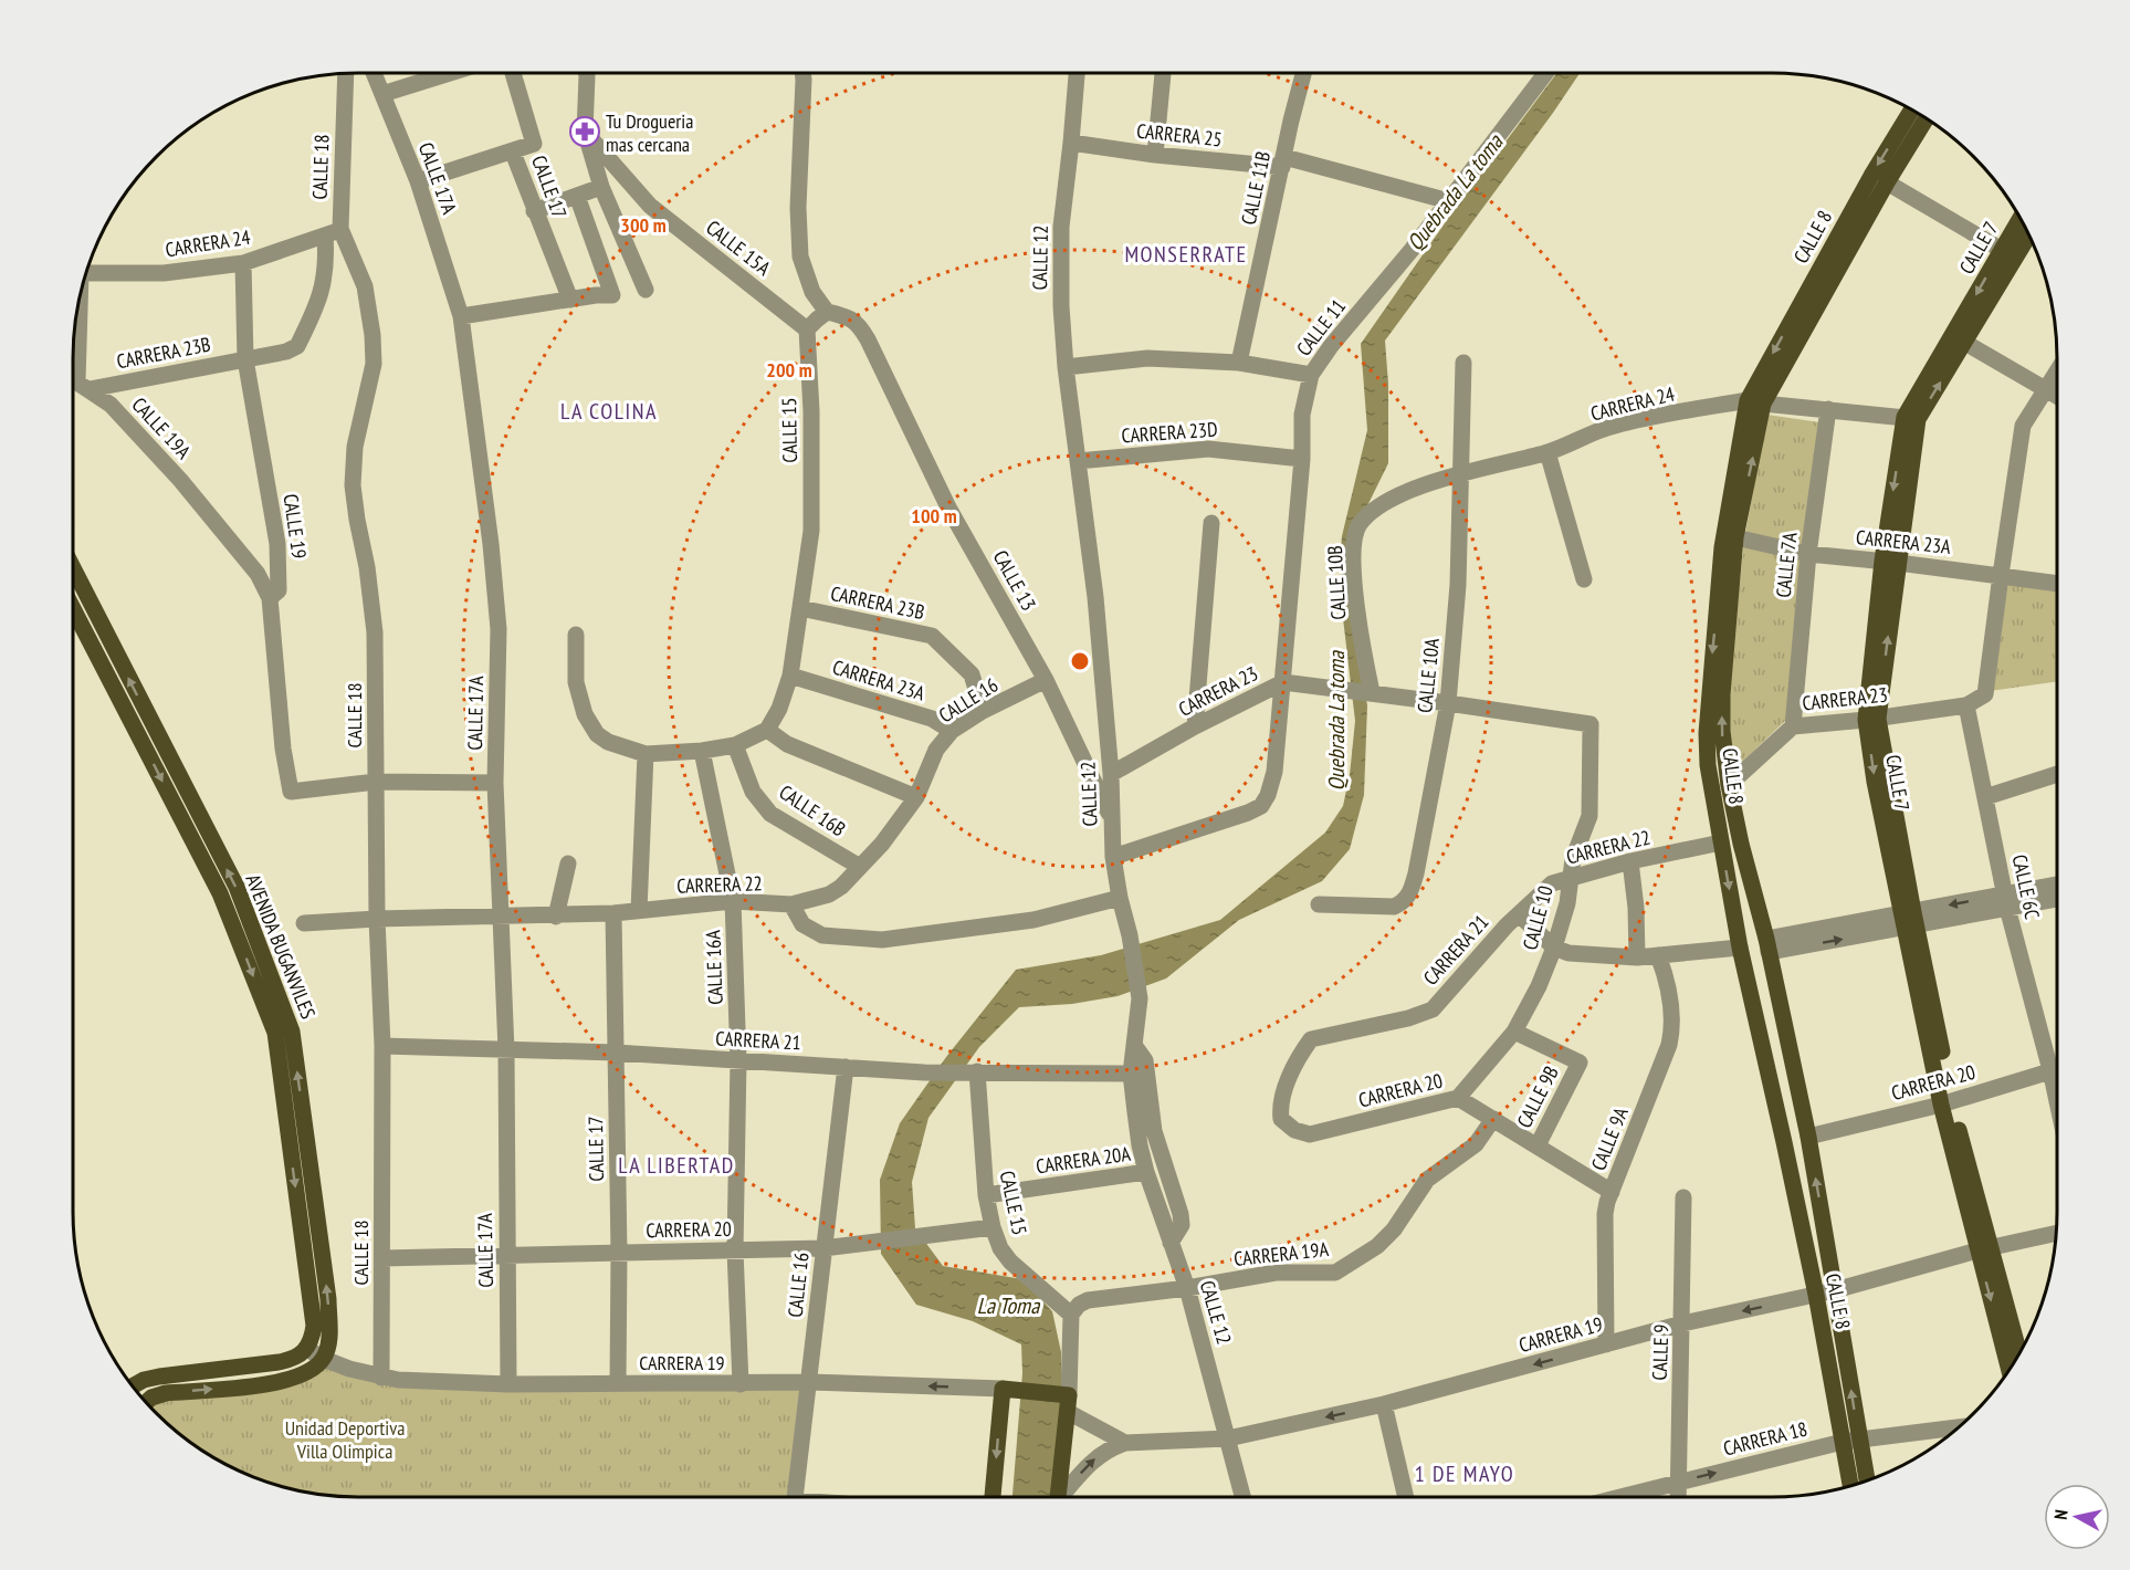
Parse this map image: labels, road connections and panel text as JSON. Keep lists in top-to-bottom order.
{
  "streets": {
    "main road": [
      "CALLE 8",
      "CALLE 7",
      "AVENIDA BUGANVILES",
      "CARRERA 19"
    ],
    "street": [
      "CARRERA 25",
      "CALLE 18",
      "CALLE 17A",
      "CALLE 17",
      "CALLE 11B",
      "CARRERA 24",
      "CALLE 15A",
      "CALLE 12",
      "CALLE 11",
      "CARRERA 23B",
      "CALLE 19A",
      "CALLE 15",
      "CARRERA 23D",
      "CALLE 19",
      "CARRERA 23A",
      "CALLE 7A",
      "CALLE 13",
      "CALLE 10B",
      "CALLE 10A",
      "CARRERA 23",
      "CALLE 16",
      "CALLE 16B",
      "CARRERA 22",
      "CALLE 6C",
      "CALLE 10",
      "CARRERA 21",
      "CALLE 16A",
      "CARRERA 20",
      "CALLE 9B",
      "CALLE 9A",
      "CARRERA 20A",
      "CARRERA 19A",
      "CALLE 9",
      "CARRERA 18"
    ]
  },
  "crossings": [
    ["CARRERA 25", "CALLE 11B"],
    ["CARRERA 25", "CALLE 12"],
    ["CARRERA 25", "CALLE 11"],
    ["CALLE 18", "CARRERA 24"],
    ["CALLE 18", "CARRERA 23B"],
    ["CALLE 18", "CALLE 19"],
    ["CALLE 18", "CARRERA 22"],
    ["CALLE 18", "CARRERA 21"],
    ["CALLE 18", "CARRERA 20"],
    ["CALLE 18", "CARRERA 19"],
    ["CALLE 17A", "CARRERA 22"],
    ["CALLE 17A", "CARRERA 21"],
    ["CALLE 17A", "CARRERA 20"],
    ["CALLE 17A", "CARRERA 19"],
    ["CALLE 17", "CARRERA 22"],
    ["CALLE 17", "CARRERA 21"],
    ["CALLE 17", "CARRERA 20"],
    ["CALLE 17", "CARRERA 19"],
    ["CALLE 8", "CARRERA 24"],
    ["CALLE 8", "CARRERA 23A"],
    ["CALLE 8", "CARRERA 23"],
    ["CALLE 8", "CARRERA 22"],
    ["CALLE 8", "CARRERA 20"],
    ["CALLE 8", "CARRERA 19"],
    ["CALLE 8", "CARRERA 18"],
    ["CARRERA 24", "CALLE 7"],
    ["CARRERA 24", "CARRERA 23B"],
    ["CARRERA 24", "CALLE 19"],
    ["CARRERA 24", "CALLE 7A"],
    ["CARRERA 24", "CALLE 10B"],
    ["CARRERA 24", "CALLE 10A"],
    ["CALLE 15A", "CALLE 15"],
    ["CALLE 7", "CARRERA 23A"],
    ["CALLE 7", "CARRERA 23"],
    ["CALLE 7", "CARRERA 20"],
    ["CALLE 7", "CARRERA 19"],
    ["CALLE 12", "CARRERA 23D"],
    ["CALLE 12", "CALLE 13"],
    ["CALLE 12", "CARRERA 23"],
    ["CALLE 12", "CARRERA 21"],
    ["CALLE 12", "CARRERA 20A"],
    ["CALLE 12", "CARRERA 19A"],
    ["CALLE 12", "CARRERA 19"],
    ["CALLE 11", "CARRERA 23D"],
    ["CALLE 11", "CARRERA 23"],
    ["CARRERA 23B", "CALLE 19A"],
    ["CARRERA 23B", "CALLE 15"],
    ["CARRERA 23B", "CALLE 19"],
    ["CARRERA 23B", "CALLE 16"],
    ["CALLE 19A", "CALLE 19"],
    ["CALLE 15", "CARRERA 23A"],
    ["CALLE 15", "CARRERA 21"],
    ["CALLE 15", "CARRERA 20"],
    ["CALLE 15", "CARRERA 20A"],
    ["CALLE 15", "CARRERA 19A"],
    ["CARRERA 23A", "CALLE 7A"],
    ["CARRERA 23A", "CARRERA 23"],
    ["CARRERA 23A", "CALLE 16"],
    ["CALLE 7A", "CARRERA 23"],
    ["CALLE 13", "CALLE 16"],
    ["CALLE 10B", "CARRERA 23"],
    ["CALLE 10A", "CARRERA 23"],
    ["CARRERA 23", "CALLE 6C"],
    ["CARRERA 23", "CALLE 10"],
    ["CALLE 16", "CALLE 16B"],
    ["CALLE 16", "CARRERA 22"],
    ["CALLE 16", "CARRERA 21"],
    ["CALLE 16", "CARRERA 20"],
    ["CALLE 16", "CARRERA 19"],
    ["CARRERA 22", "CALLE 10"],
    ["CARRERA 22", "CARRERA 21"],
    ["CARRERA 22", "CALLE 16A"],
    ["CALLE 6C", "CARRERA 20"],
    ["CALLE 10", "CARRERA 21"],
    ["CALLE 10", "CARRERA 20"],
    ["CALLE 10", "CALLE 9B"],
    ["AVENIDA BUGANVILES", "CARRERA 19"],
    ["CARRERA 21", "CALLE 16A"],
    ["CARRERA 21", "CARRERA 20"],
    ["CALLE 16A", "CARRERA 20"],
    ["CALLE 16A", "CARRERA 19"],
    ["CARRERA 20", "CALLE 9B"],
    ["CARRERA 20", "CALLE 9A"],
    ["CARRERA 20", "CARRERA 19A"],
    ["CALLE 9A", "CARRERA 19"],
    ["CARRERA 19", "CALLE 9"],
    ["CALLE 9", "CARRERA 18"]
  ],
  "one_way": ["CARRERA 19", "CARRERA 18"],
  "districts": [
    "MONSERRATE",
    "LA COLINA",
    "LA LIBERTAD",
    "1 DE MAYO"
  ],
  "water": ["Quebrada La toma", "La Toma"],
  "parks": ["Unidad Deportiva Villa Olimpica"],
  "places": {
    "pharmacy": ["Tu Drogueria mas cercana"]
  },
  "north": "left",
  "rings": ["300 m", "200 m", "100 m"]
}
